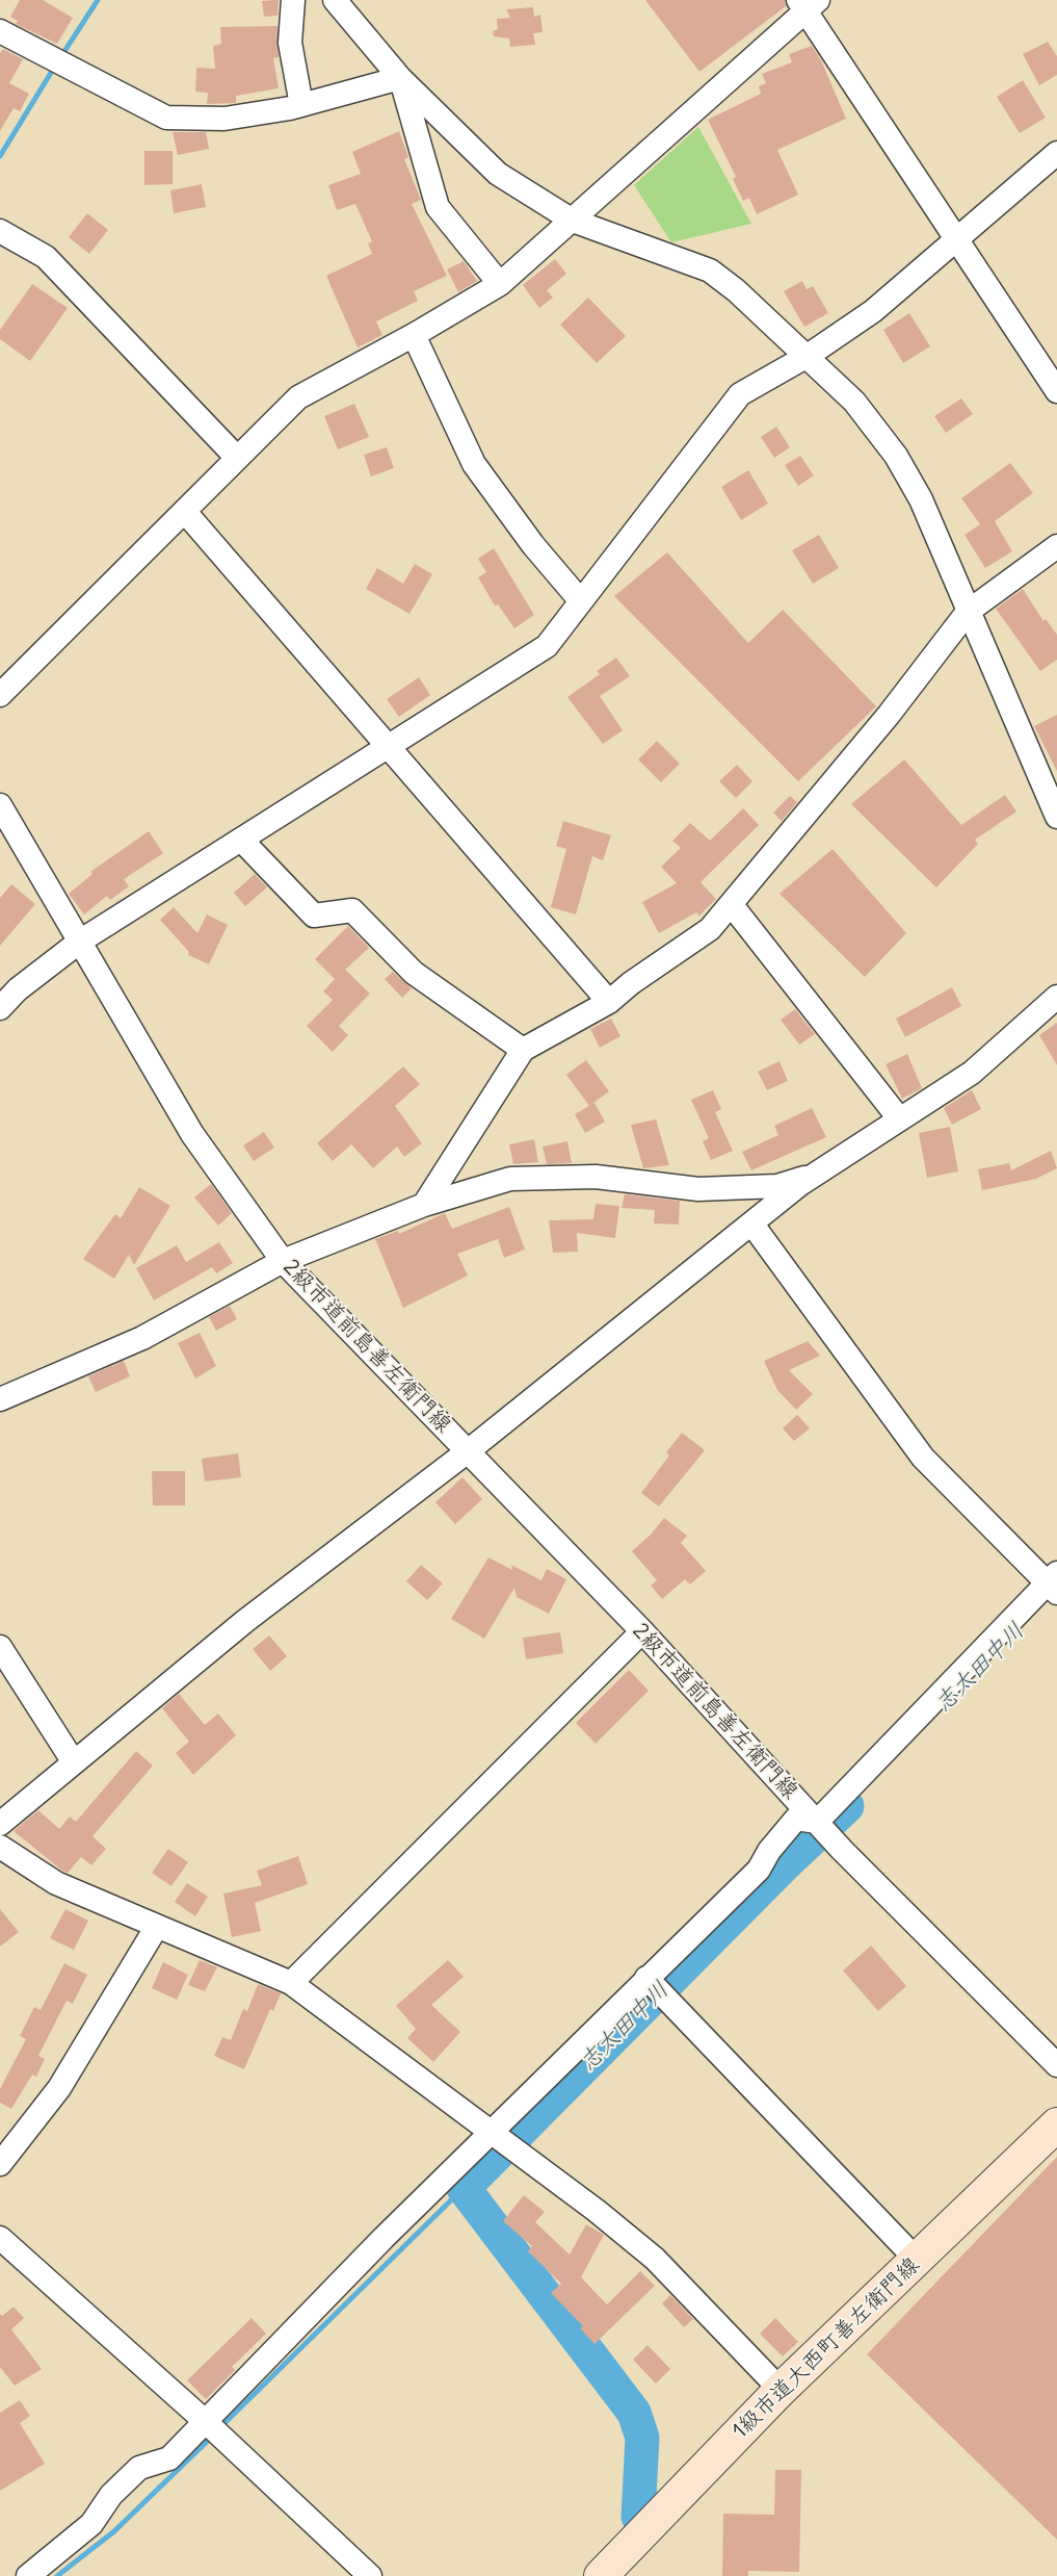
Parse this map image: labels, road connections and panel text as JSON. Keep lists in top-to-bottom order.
{
  "streets": {
    "street": ["2級市道前島善左衛門線", "1級市道大西町善左衛門線"]
  },
  "water": ["志太田中川"]
}
